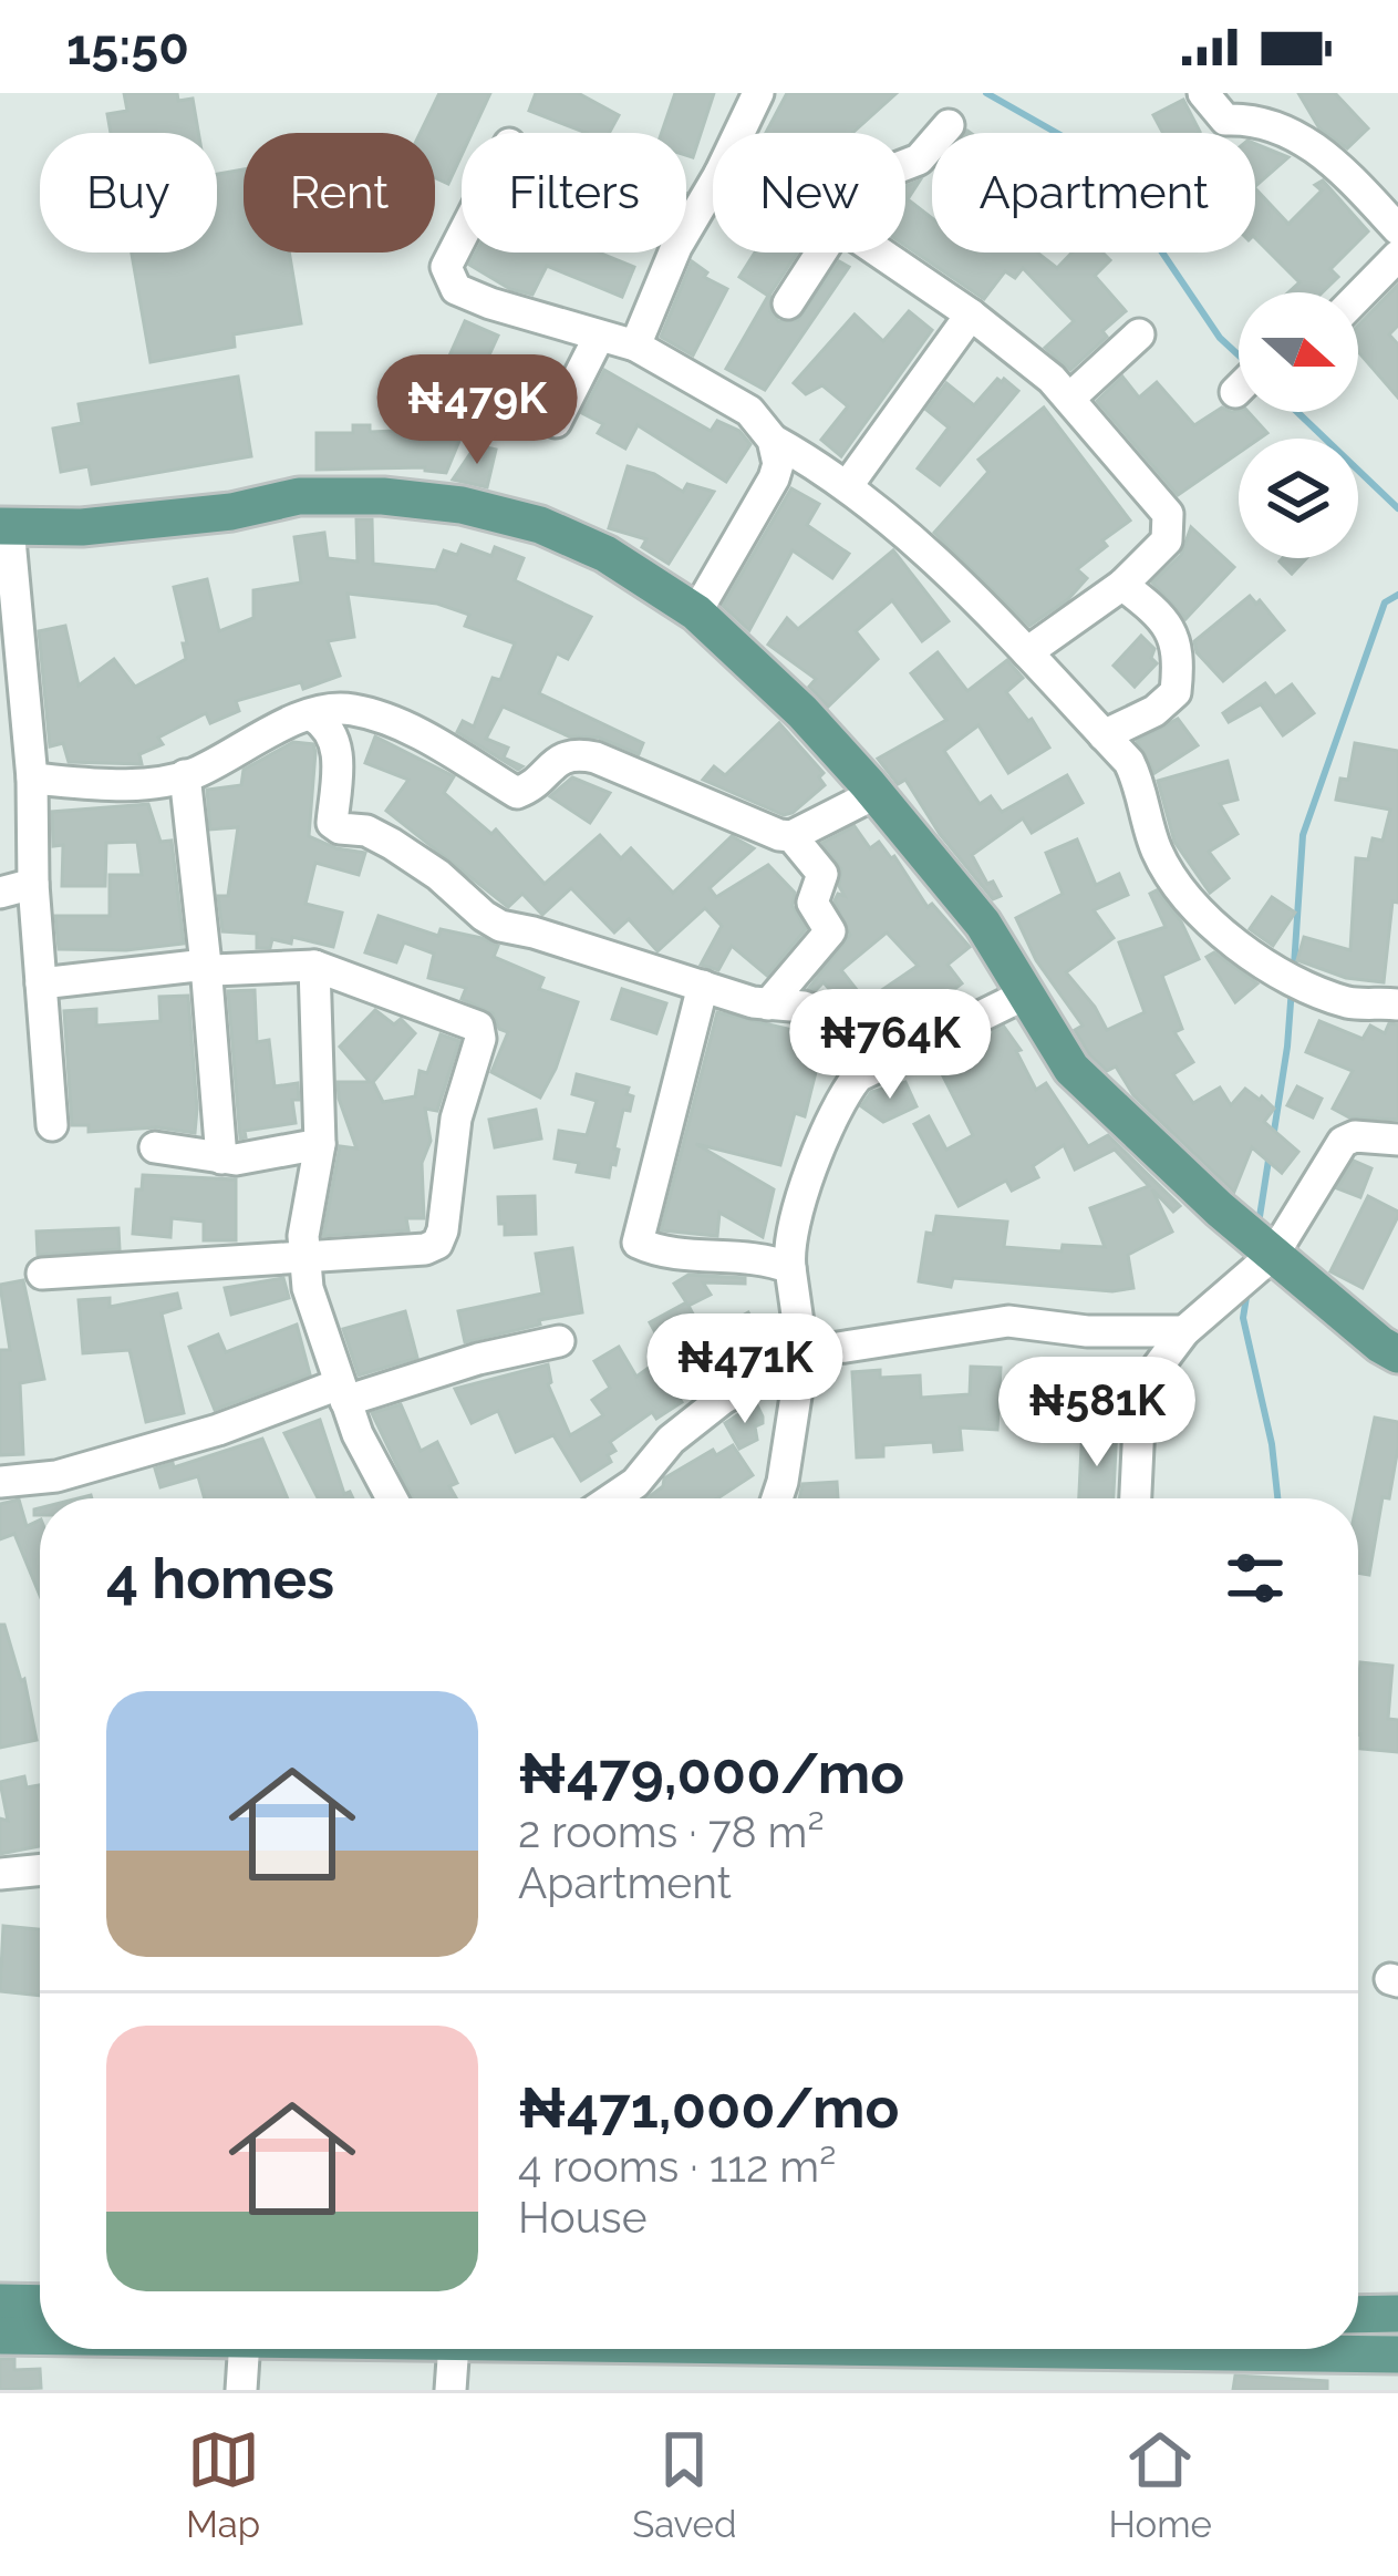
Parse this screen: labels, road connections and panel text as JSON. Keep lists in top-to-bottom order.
{
  "north": "right",
  "page": {
    "status": "15:50",
    "chip": [
      "Buy",
      "Rent",
      "Filters",
      "New",
      "Apartment"
    ],
    "price": [
      "₦479K",
      "₦764K",
      "₦471K",
      "₦581K"
    ],
    "heading": "4 homes",
    "list": [
      {
        "name": "₦479,000/mo",
        "note": "2 rooms · 78 m² · Apartment"
      },
      {
        "name": "₦471,000/mo",
        "note": "4 rooms · 112 m² · House"
      }
    ],
    "tabs": ["Map", "Saved", "Home"]
  }
}
